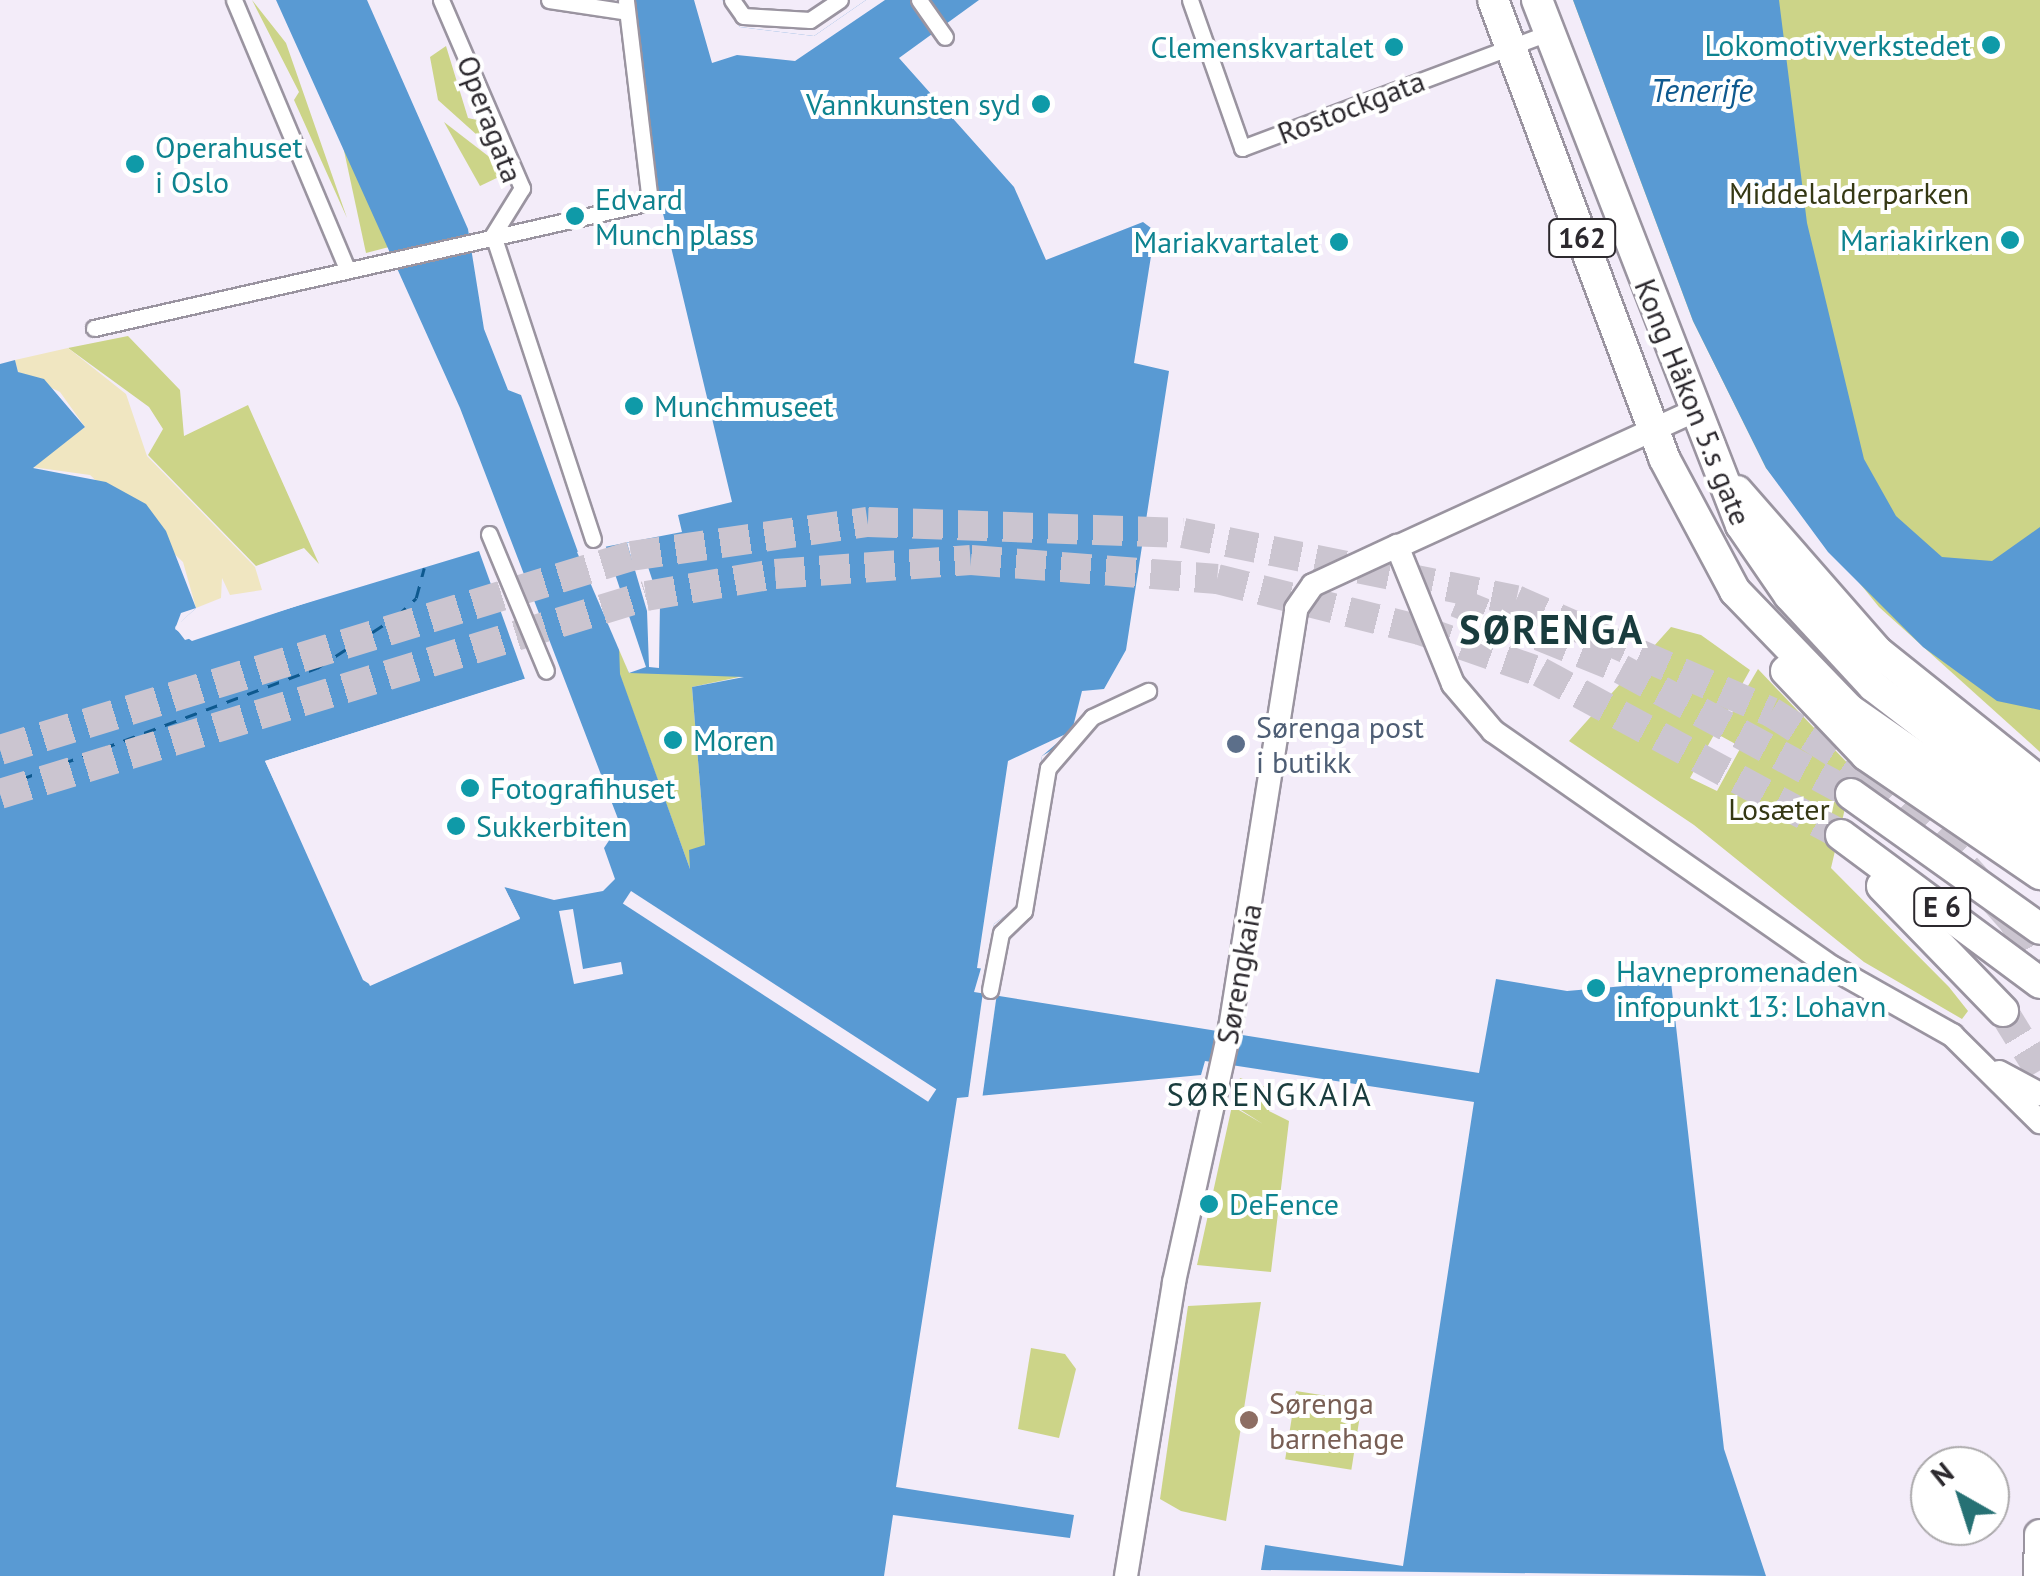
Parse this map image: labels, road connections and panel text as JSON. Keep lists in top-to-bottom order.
{
  "streets": {
    "highway": ["162", "Kong Håkon 5.s gate", "E 6"],
    "street": ["Rostockgata", "Operagata", "Sørengkaia"]
  },
  "crossings": [
    ["Rostockgata", "Kong Håkon 5.s gate"],
    ["162", "Kong Håkon 5.s gate"],
    ["Kong Håkon 5.s gate", "Sørengkaia"]
  ],
  "districts": ["SØRENGA", "SØRENGKAIA"],
  "water": ["Tenerife"],
  "parks": ["Middelalderparken", "Losæter"],
  "places": [
    "Lokomotivverkstedet",
    "Clemenskvartalet",
    "Vannkunsten syd",
    "Operahuset i Oslo",
    "Edvard Munch plass",
    "Mariakirken",
    "Mariakvartalet",
    "Munchmuseet",
    "Moren",
    "Sørenga post i butikk",
    "Fotografihuset",
    "Sukkerbiten",
    "Havnepromenaden infopunkt 13: Lohavn",
    "DeFence",
    "Sørenga barnehage"
  ],
  "north": "top left"
}
